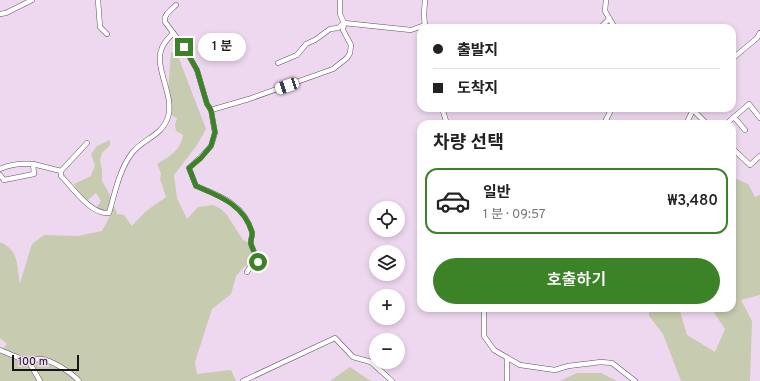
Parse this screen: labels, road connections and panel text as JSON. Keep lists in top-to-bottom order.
{
  "scale_bar": "100 m",
  "page": {
    "banner": ["출발지", "도착지"],
    "bubble": "1 분",
    "heading": "차량 선택",
    "list": [
      {
        "name": "일반",
        "note": "1 분 · 09:57",
        "value": "₩3,480"
      }
    ],
    "map_buttons": ["+", "−"],
    "buttons": "호출하기",
    "scale": "100 m"
  }
}
